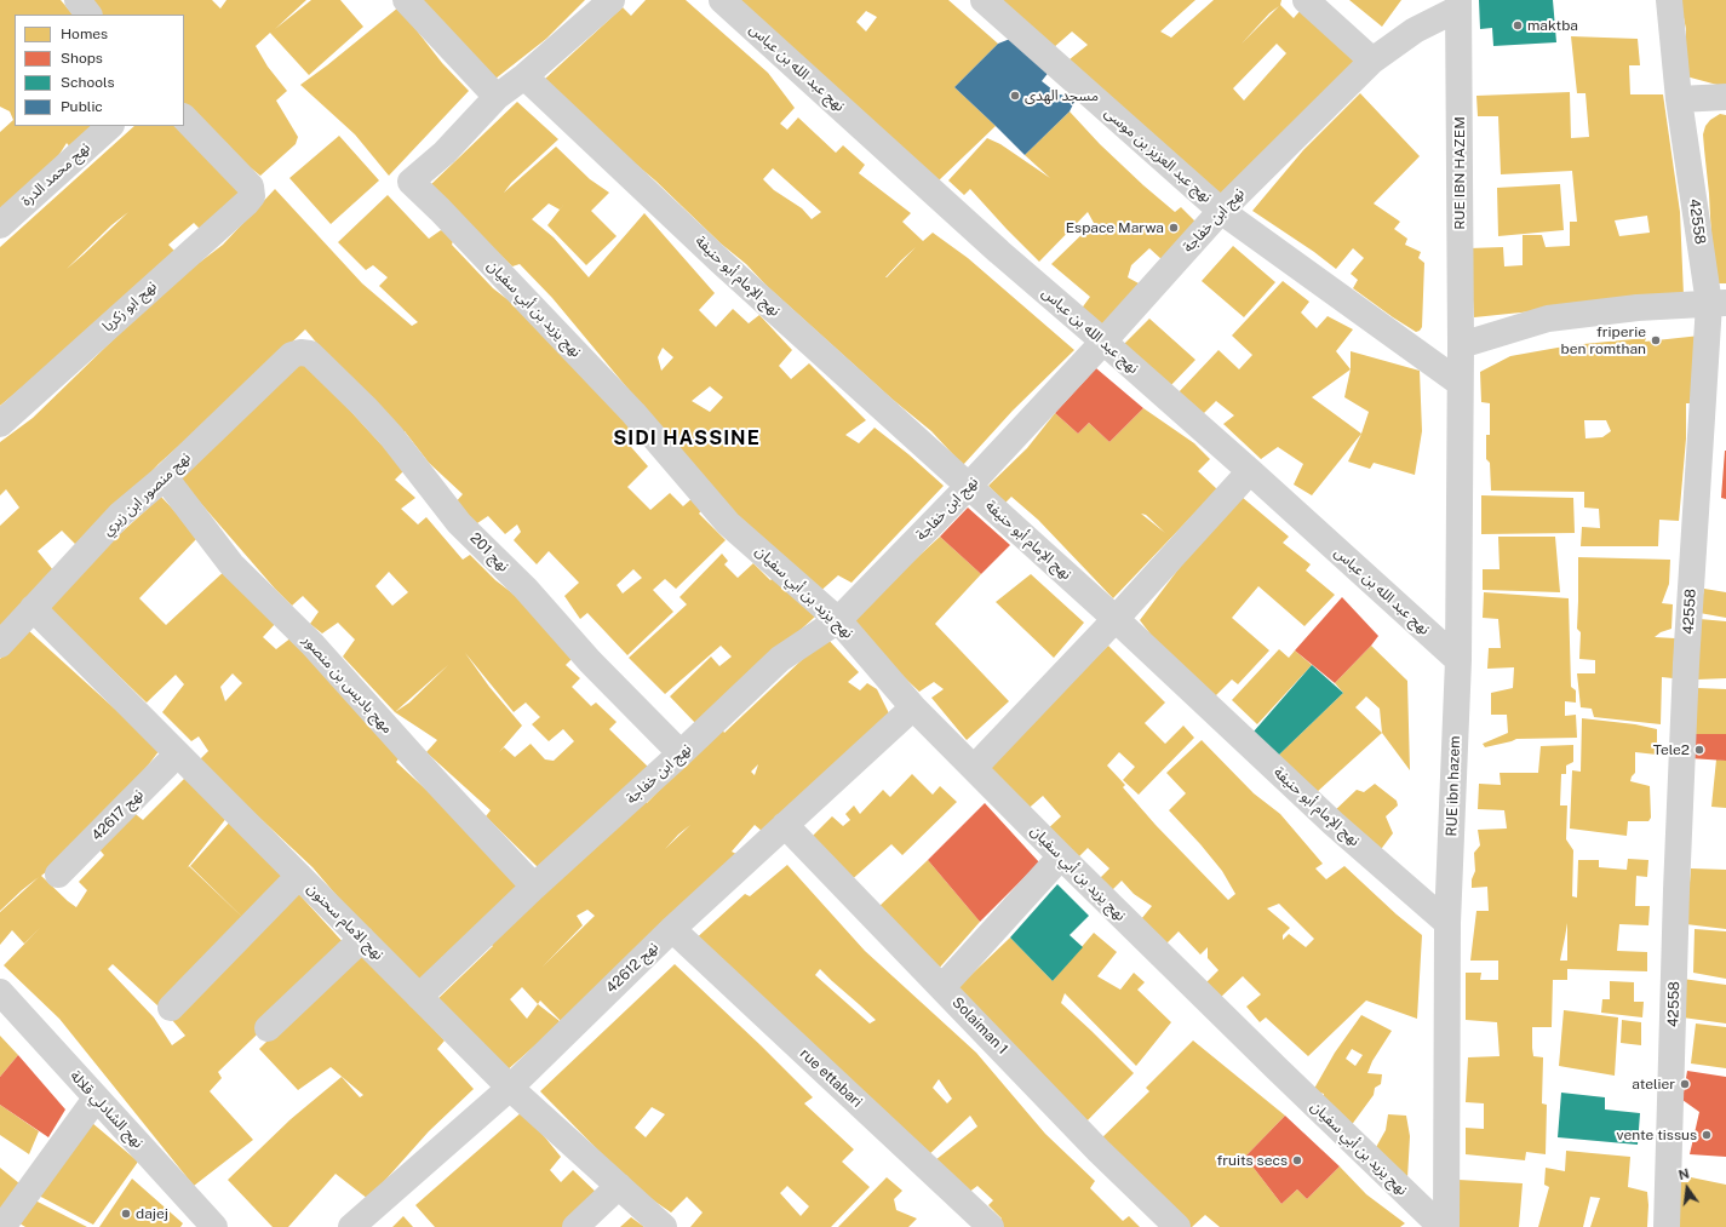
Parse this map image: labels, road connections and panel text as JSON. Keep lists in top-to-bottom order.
{
  "streets": {
    "street": [
      "نهج عبد الله بن عباس",
      "نهج عبد العزيز بن موسى",
      "RUE IBN HAZEM",
      "نهج محمد الدرة",
      "نهج ابن خفاجة",
      "42558",
      "نهج الإمام أبو حنيفة",
      "نهج ابو زكريا",
      "نهج يزيد بن أبي سفيان",
      "نهج منصور ابن زيري",
      "نهج 201",
      "مهج باديس بن منصور",
      "RUE ibn hazem",
      "نهج 42617",
      "نهج الامام سحنون",
      "نهج 42612",
      "Solaiman 1",
      "rue ettabari",
      "نهج الشادلي قلالة"
    ]
  },
  "crossings": [
    ["نهج عبد الله بن عباس", "نهج ابن خفاجة"],
    ["نهج عبد الله بن عباس", "RUE ibn hazem"],
    ["نهج عبد العزيز بن موسى", "نهج ابن خفاجة"],
    ["نهج عبد العزيز بن موسى", "RUE ibn hazem"],
    ["RUE IBN HAZEM", "نهج ابن خفاجة"],
    ["RUE IBN HAZEM", "RUE ibn hazem"],
    ["نهج ابن خفاجة", "نهج الإمام أبو حنيفة"],
    ["نهج ابن خفاجة", "نهج يزيد بن أبي سفيان"],
    ["نهج ابن خفاجة", "نهج 201"],
    ["نهج ابن خفاجة", "مهج باديس بن منصور"],
    ["نهج ابن خفاجة", "نهج الامام سحنون"],
    ["نهج الإمام أبو حنيفة", "نهج يزيد بن أبي سفيان"],
    ["نهج الإمام أبو حنيفة", "RUE ibn hazem"],
    ["نهج يزيد بن أبي سفيان", "نهج 42612"],
    ["نهج منصور ابن زيري", "نهج 201"],
    ["نهج منصور ابن زيري", "مهج باديس بن منصور"],
    ["نهج منصور ابن زيري", "نهج الامام سحنون"],
    ["نهج 42617", "نهج الامام سحنون"],
    ["نهج الامام سحنون", "نهج 42612"],
    ["نهج 42612", "Solaiman 1"],
    ["نهج 42612", "rue ettabari"]
  ],
  "districts": ["SIDI HASSINE"],
  "places": [
    "maktba",
    "مسجد الهدى",
    "Espace Marwa",
    "friperie ben romthan",
    "Tele2",
    "atelier",
    "vente tissus",
    "fruits secs",
    "dajej"
  ],
  "legend": [
    "Homes",
    "Shops",
    "Schools",
    "Public"
  ],
  "north": "top"
}
